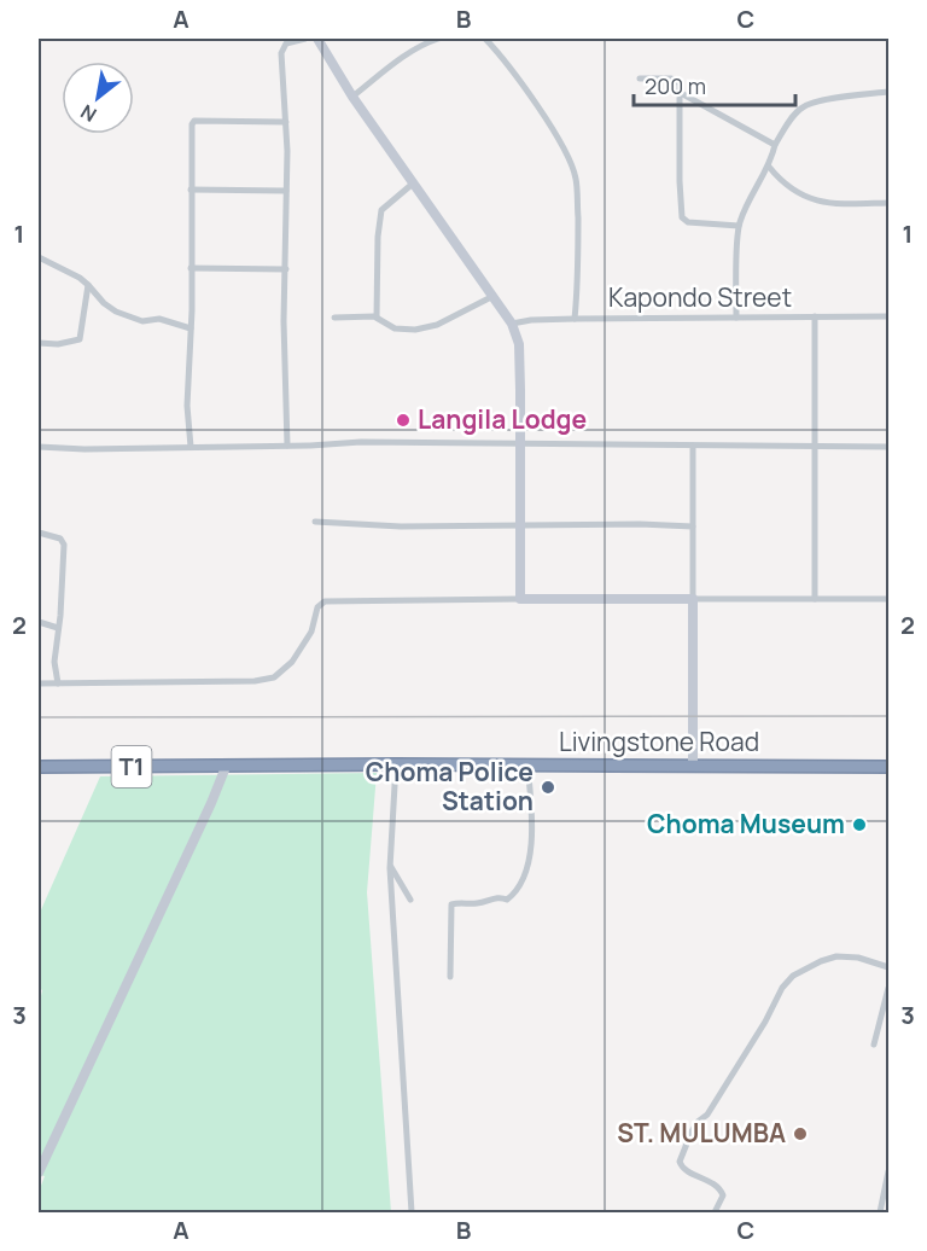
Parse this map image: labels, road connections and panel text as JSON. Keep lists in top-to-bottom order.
{
  "streets": {
    "highway": ["Livingstone Road", "T1"],
    "street": ["Kapondo Street"]
  },
  "places": [
    "Langila Lodge",
    "Choma Police Station",
    "Choma Museum",
    "ST. MULUMBA"
  ],
  "scale_bar": "200 m",
  "north": "bottom left",
  "grid": {
    "columns": ["A", "B", "C"],
    "rows": ["1", "2", "3"]
  }
}
